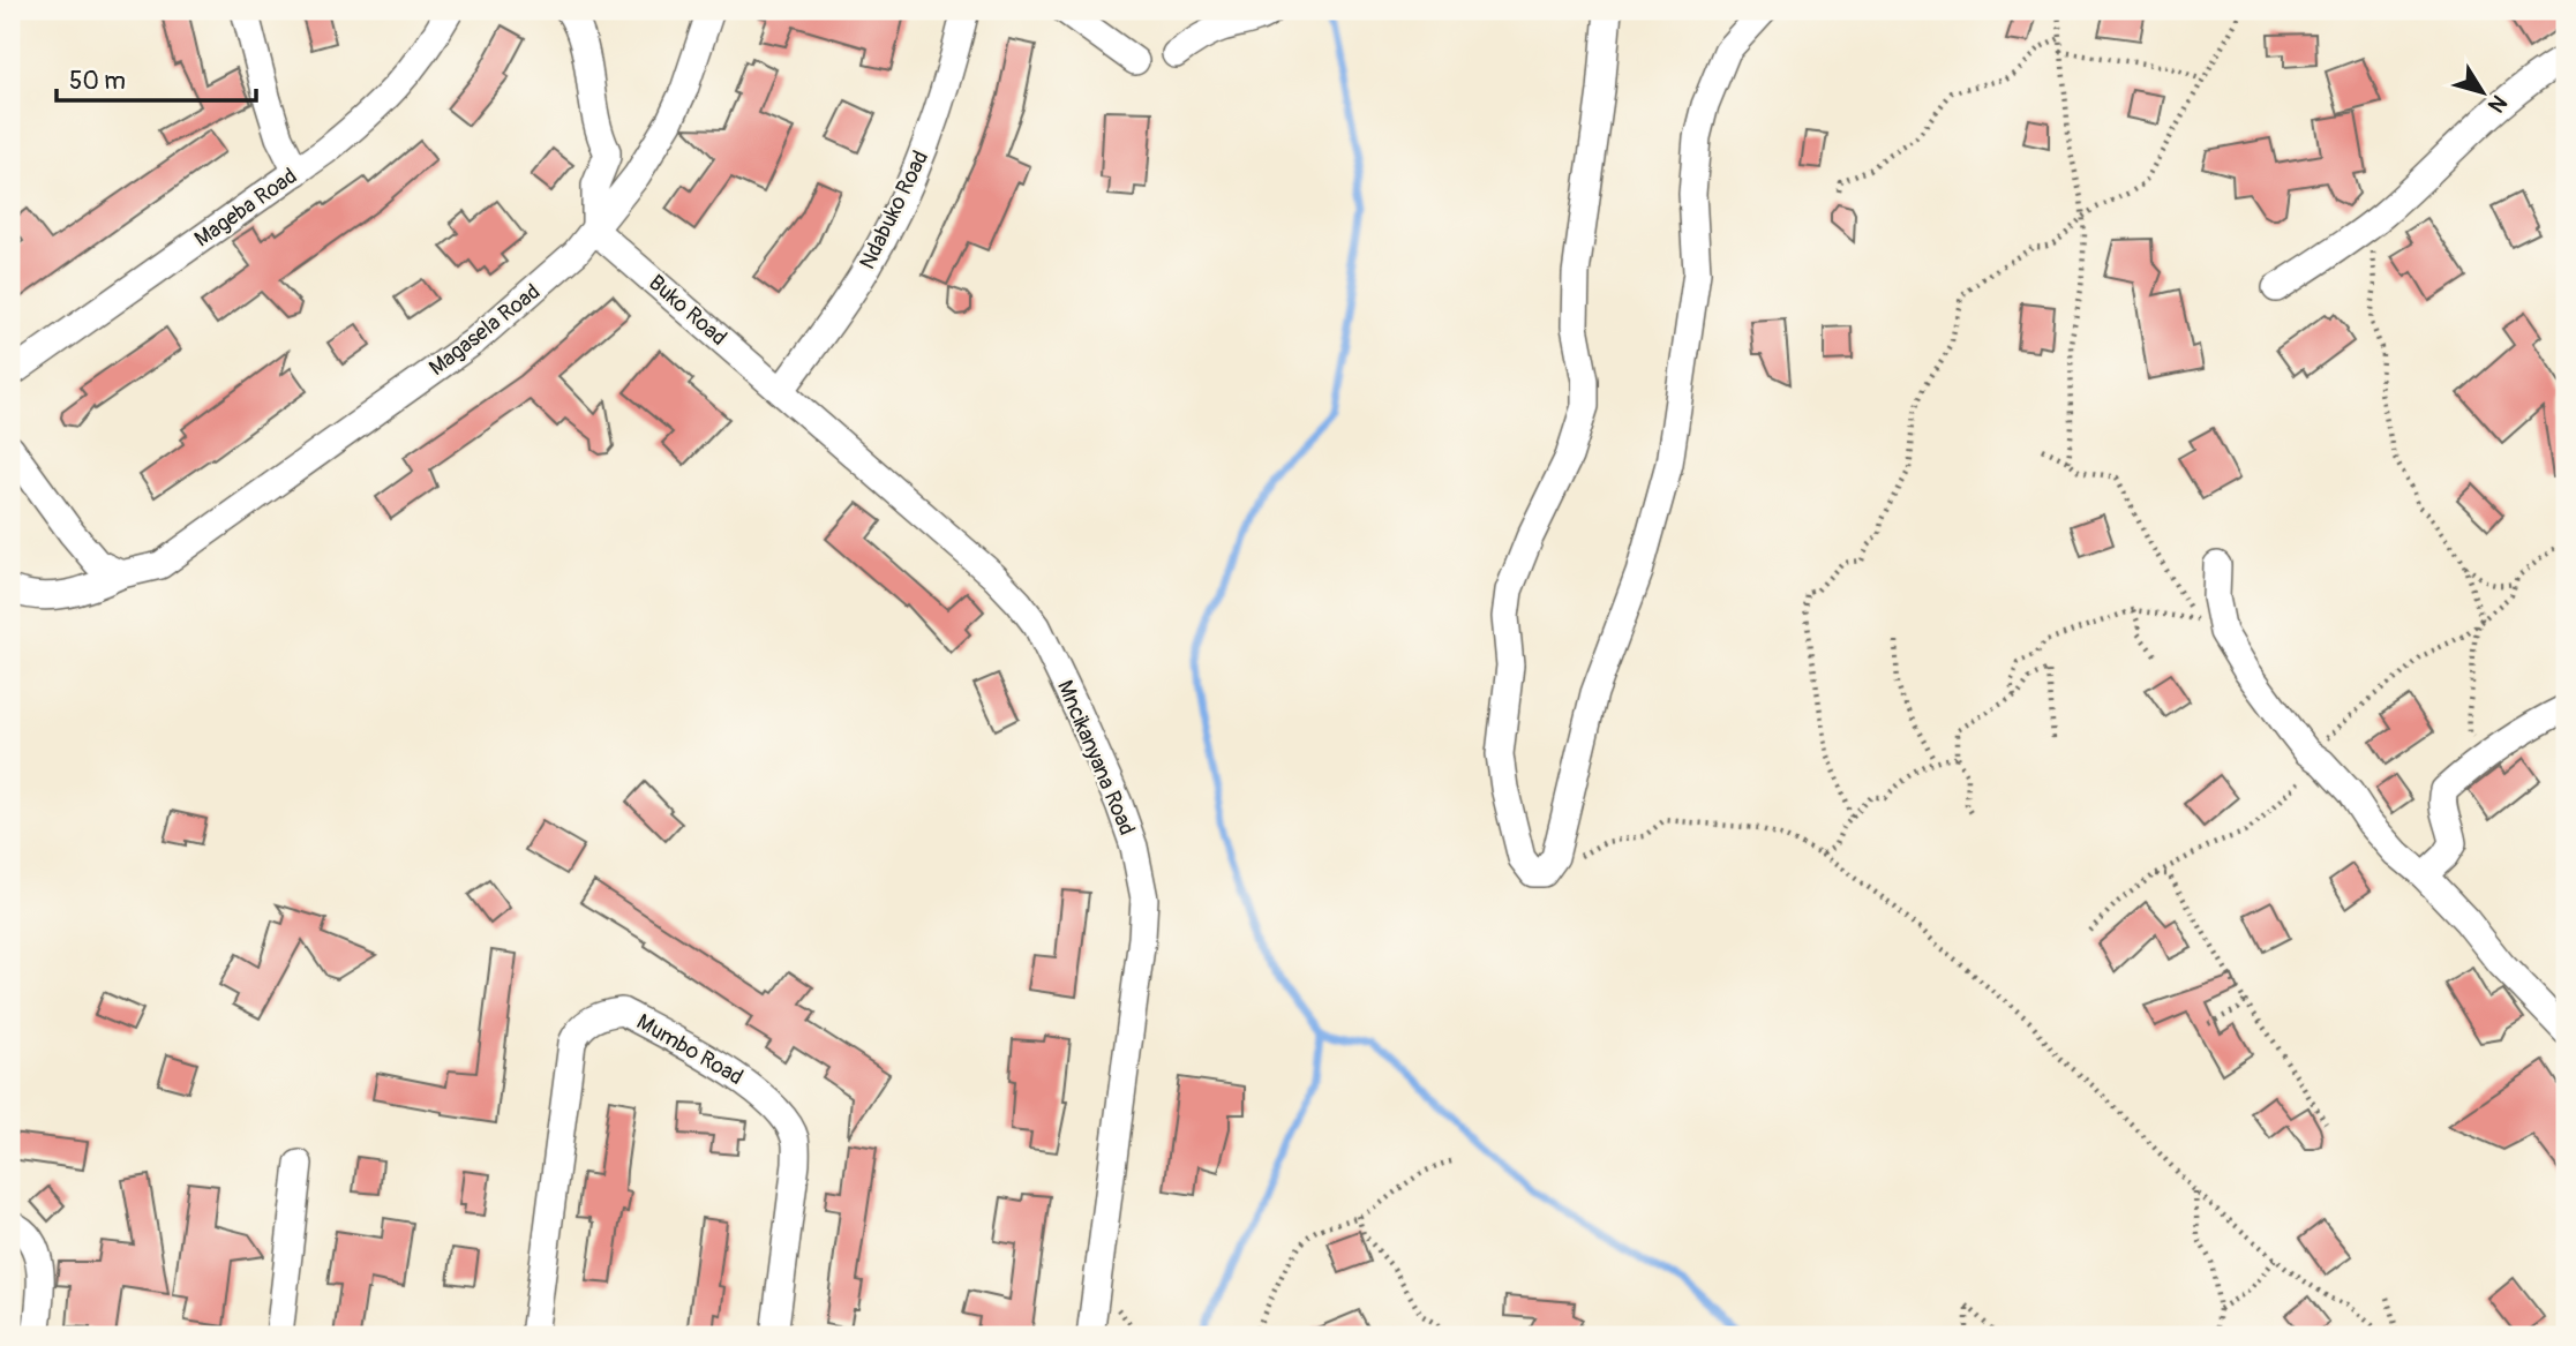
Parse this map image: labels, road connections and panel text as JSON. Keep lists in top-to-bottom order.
{
  "streets": {
    "street": [
      "Mageba Road",
      "Ndabuko Road",
      "Buko Road",
      "Magasela Road",
      "Mncikanyana Road",
      "Mumbo Road"
    ]
  },
  "crossings": [
    ["Ndabuko Road", "Buko Road"],
    ["Ndabuko Road", "Mncikanyana Road"],
    ["Buko Road", "Magasela Road"],
    ["Buko Road", "Mncikanyana Road"]
  ],
  "scale_bar": "50 m",
  "north": "bottom right"
}
